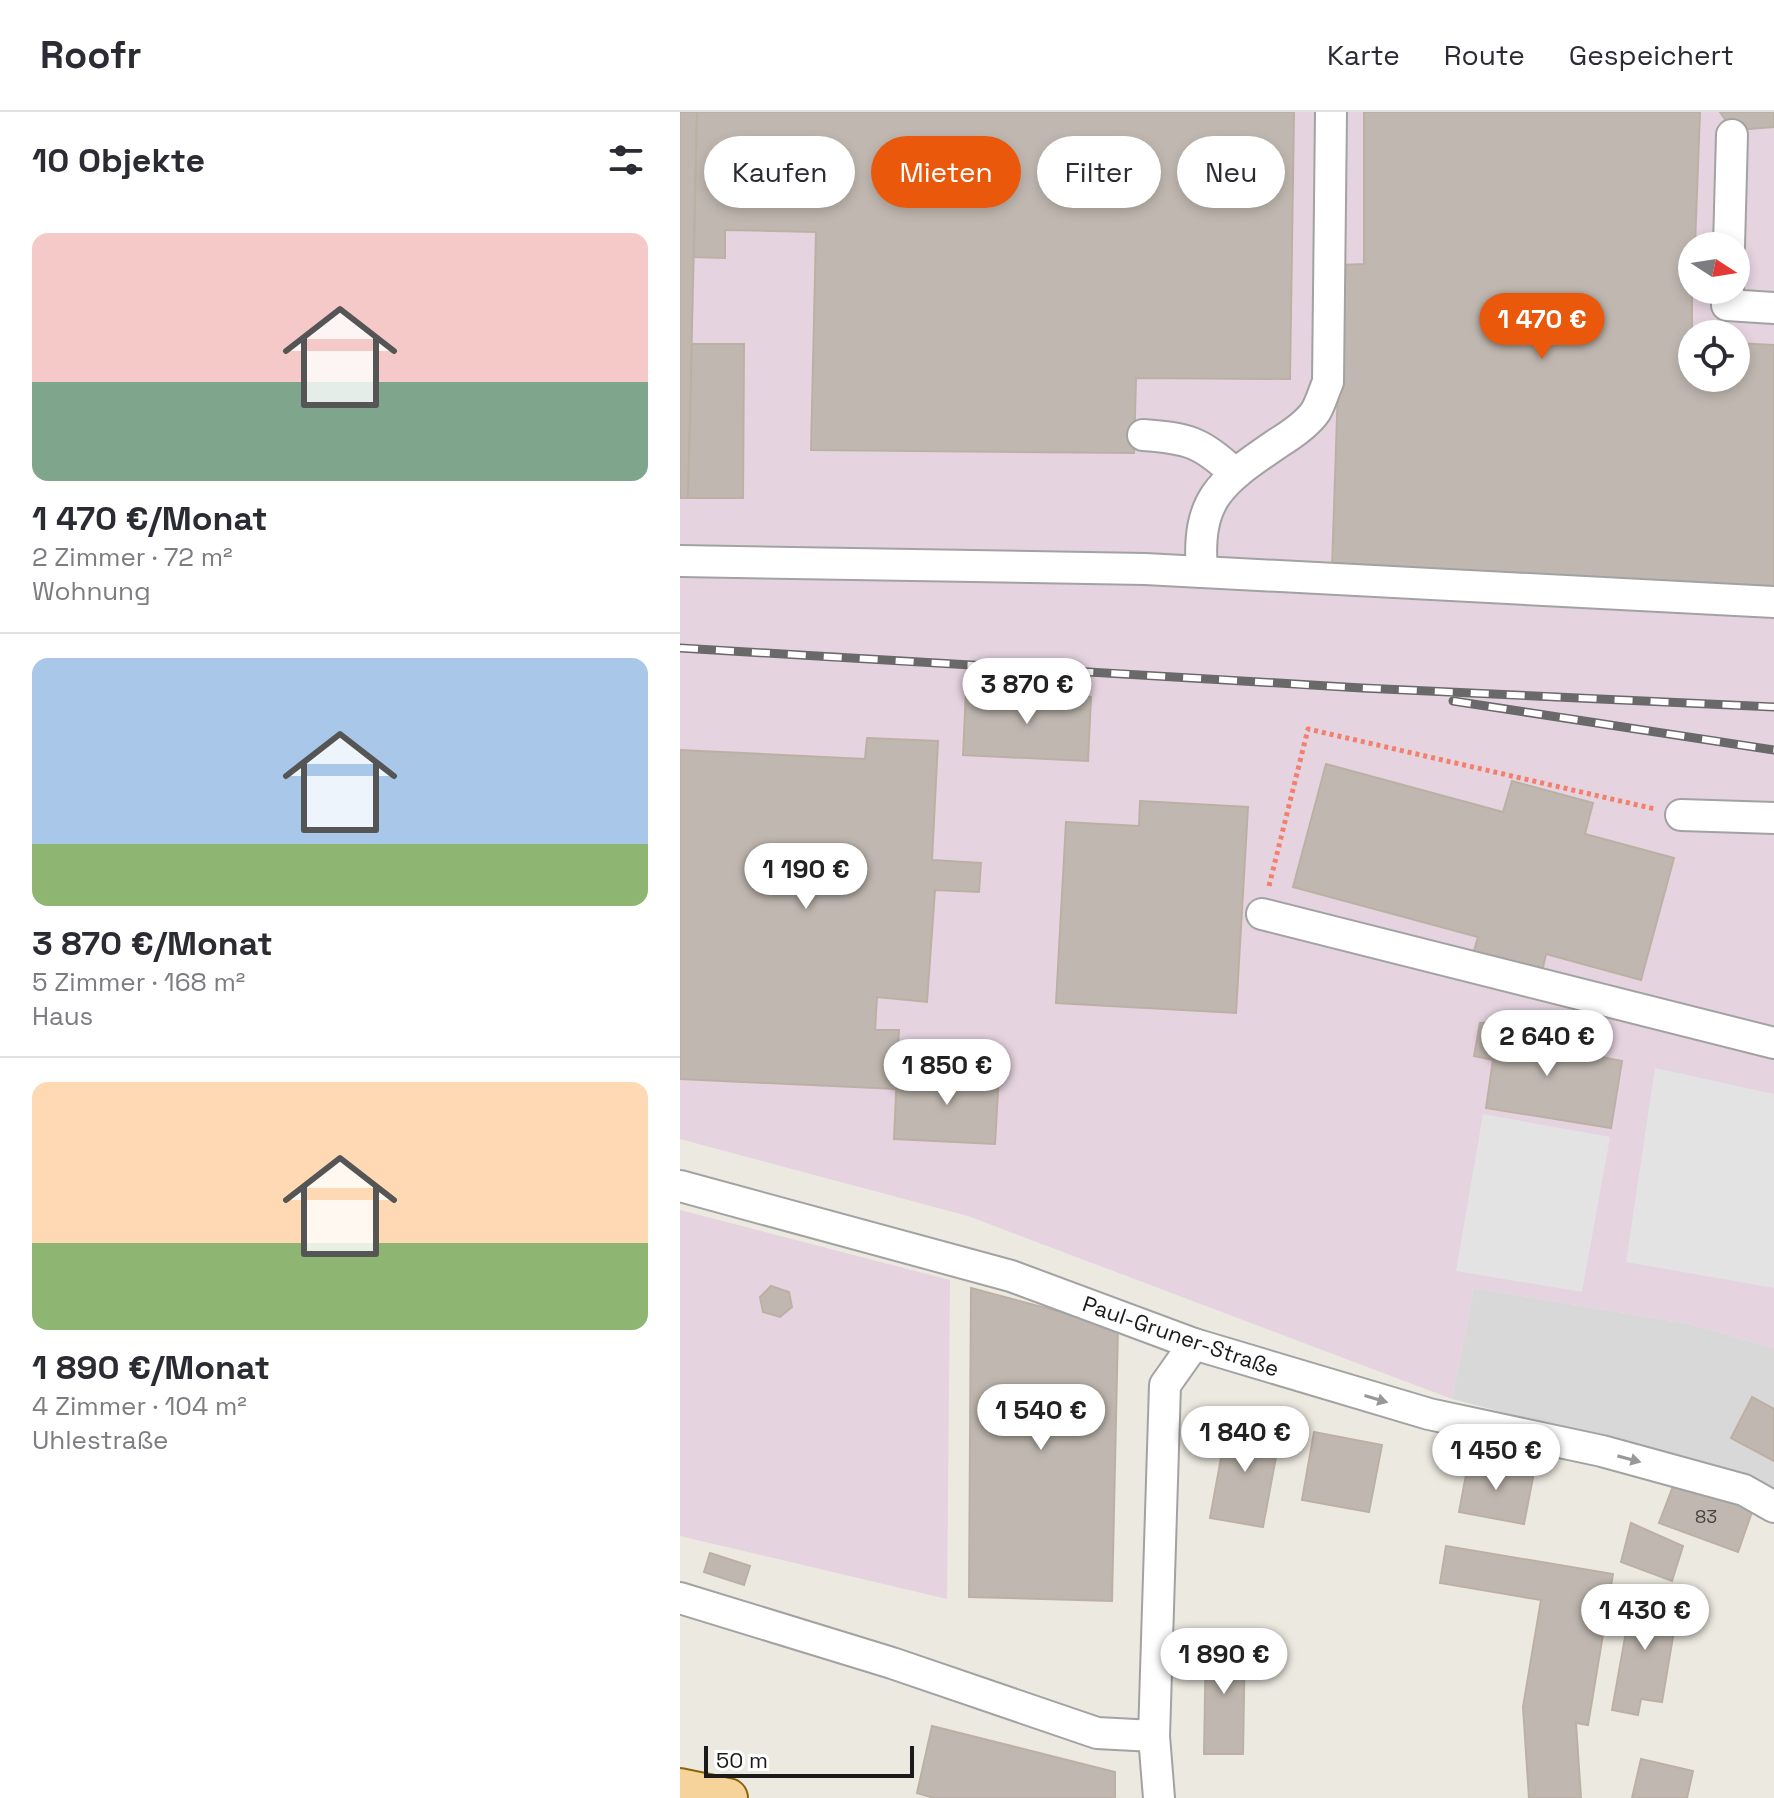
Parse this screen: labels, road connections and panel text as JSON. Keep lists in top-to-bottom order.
{
  "streets": {
    "street": ["Paul-Gruner-Straße"]
  },
  "one_way": ["Paul-Gruner-Straße"],
  "house_numbers": ["83"],
  "scale_bar": "50 m",
  "north": "right",
  "page": {
    "header": "Roofr",
    "nav": ["Karte", "Route", "Gespeichert"],
    "heading": "10 Objekte",
    "chip": [
      "Kaufen",
      "Mieten",
      "Filter",
      "Neu"
    ],
    "list": [
      {
        "name": "1 470 €/Monat",
        "note": "2 Zimmer · 72 m² · Wohnung"
      },
      {
        "name": "3 870 €/Monat",
        "note": "5 Zimmer · 168 m² · Haus"
      },
      {
        "name": "1 890 €/Monat",
        "note": "4 Zimmer · 104 m² · Uhlestraße"
      }
    ],
    "price": [
      "1 470 €",
      "3 870 €",
      "1 190 €",
      "2 640 €",
      "1 850 €",
      "1 540 €",
      "1 840 €",
      "1 450 €",
      "1 430 €",
      "1 890 €"
    ],
    "scale": "50 m"
  }
}
